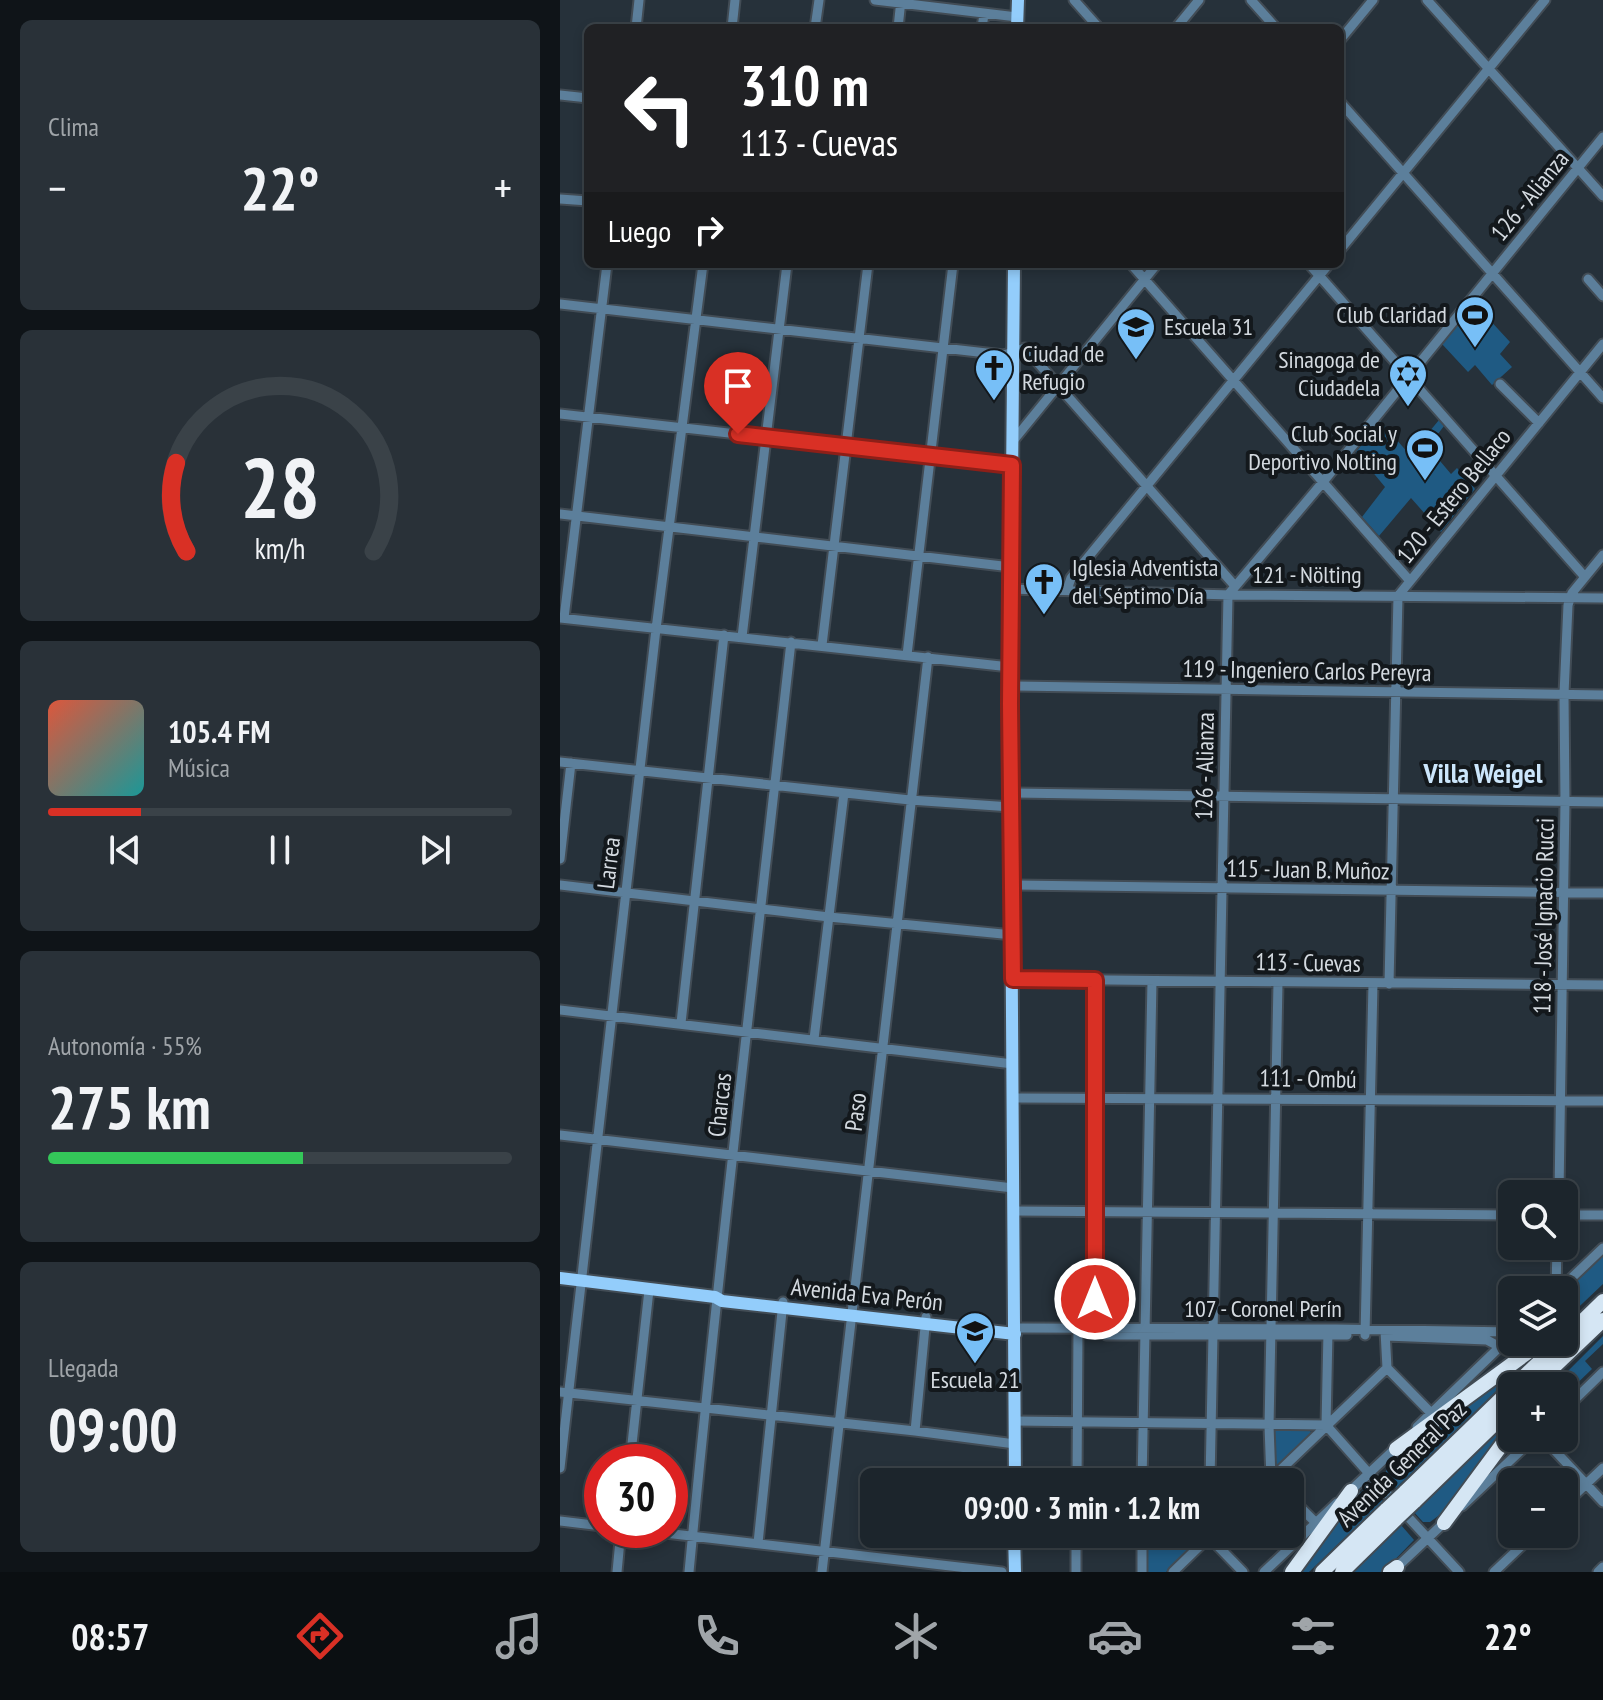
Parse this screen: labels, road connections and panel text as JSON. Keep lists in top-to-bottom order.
{
  "streets": {
    "highway": ["Avenida General Paz"],
    "main road": ["Avenida Eva Perón"],
    "street": [
      "126 - Alianza",
      "120 - Estero Bellaco",
      "121 - Nölting",
      "119 - Ingeniero Carlos Pereyra",
      "Larrea",
      "115 - Juan B. Muñoz",
      "118 - José Ignacio Rucci",
      "113 - Cuevas",
      "111 - Ombú",
      "Charcas",
      "Paso",
      "107 - Coronel Perín"
    ]
  },
  "crossings": [
    ["126 - Alianza", "121 - Nölting"],
    ["126 - Alianza", "119 - Ingeniero Carlos Pereyra"],
    ["126 - Alianza", "115 - Juan B. Muñoz"],
    ["126 - Alianza", "113 - Cuevas"],
    ["126 - Alianza", "111 - Ombú"],
    ["126 - Alianza", "107 - Coronel Perín"],
    ["120 - Estero Bellaco", "121 - Nölting"],
    ["120 - Estero Bellaco", "119 - Ingeniero Carlos Pereyra"],
    ["120 - Estero Bellaco", "115 - Juan B. Muñoz"],
    ["120 - Estero Bellaco", "113 - Cuevas"],
    ["121 - Nölting", "118 - José Ignacio Rucci"],
    ["119 - Ingeniero Carlos Pereyra", "118 - José Ignacio Rucci"],
    ["Larrea", "Avenida Eva Perón"],
    ["115 - Juan B. Muñoz", "118 - José Ignacio Rucci"],
    ["118 - José Ignacio Rucci", "113 - Cuevas"],
    ["118 - José Ignacio Rucci", "111 - Ombú"],
    ["Charcas", "Avenida Eva Perón"],
    ["Paso", "Avenida Eva Perón"],
    ["Avenida Eva Perón", "107 - Coronel Perín"]
  ],
  "districts": ["Villa Weigel"],
  "places": {
    "sports": ["Club Claridad", "Club Social y Deportivo Nolting"],
    "school or university": ["Escuela 31", "Escuela 21"],
    "church": ["Ciudad de Refugio", "Iglesia Adventista del Séptimo Día"],
    "synagogue": ["Sinagoga de Ciudadela"]
  },
  "page": {
    "tile": [
      "Clima",
      ["Autonomía · 55%", "275 km"],
      ["Llegada", "09:00"]
    ],
    "turn": ["310 m", "113 - Cuevas"],
    "heat": ["−", "22°", "+"],
    "then": "Luego",
    "song": ["105.4 FM", "Música"],
    "map_buttons": ["+", "−"],
    "limit": "30",
    "trip": "09:00 · 3 min · 1.2 km",
    "tabs": ["08:57", "22°"],
    "gauge": ["28", "km/h"]
  }
}
